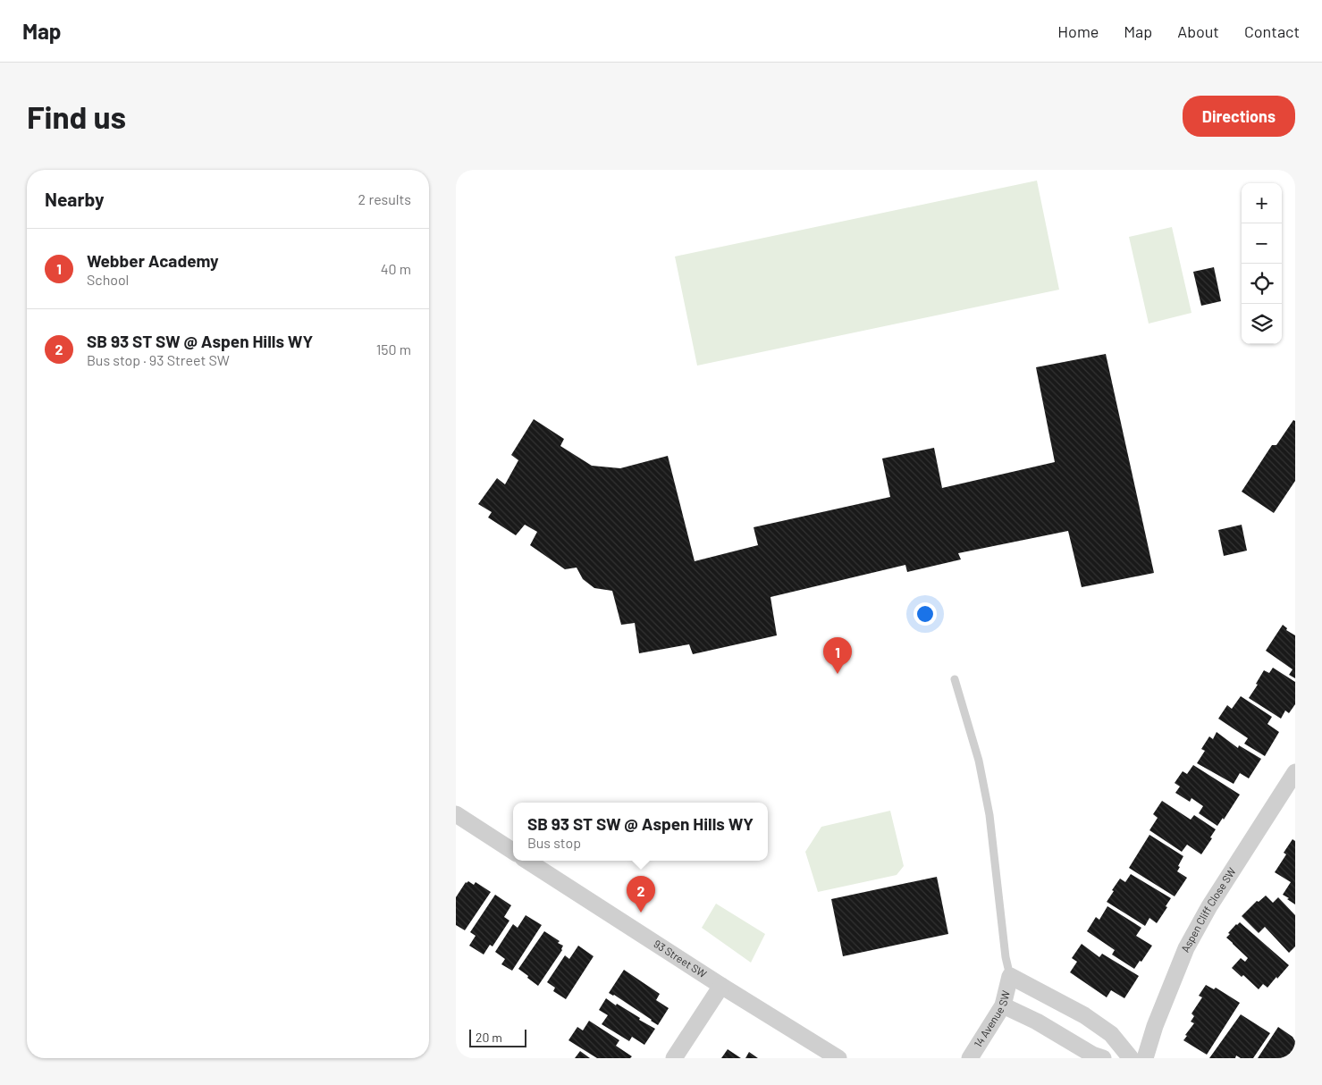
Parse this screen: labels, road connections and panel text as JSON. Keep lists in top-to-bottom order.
{
  "streets": {
    "street": ["Aspen Cliff Close SW", "93 Street SW", "14 Avenue SW"]
  },
  "scale_bar": "20 m",
  "page": {
    "header": "Map",
    "nav": [
      "Home",
      "Map",
      "About",
      "Contact"
    ],
    "buttons": "Directions",
    "title": "Find us",
    "heading": ["Nearby", "2 results"],
    "map_buttons": ["+", "−"],
    "list": [
      {
        "mark": "1",
        "name": "Webber Academy",
        "note": "School",
        "value": "40 m"
      },
      {
        "mark": "2",
        "name": "SB 93 ST SW @ Aspen Hills WY",
        "note": "Bus stop · 93 Street SW",
        "value": "150 m"
      }
    ],
    "pins": ["1", "2"],
    "popup": ["SB 93 ST SW @ Aspen Hills WY", "Bus stop"],
    "scale": "20 m"
  }
}
